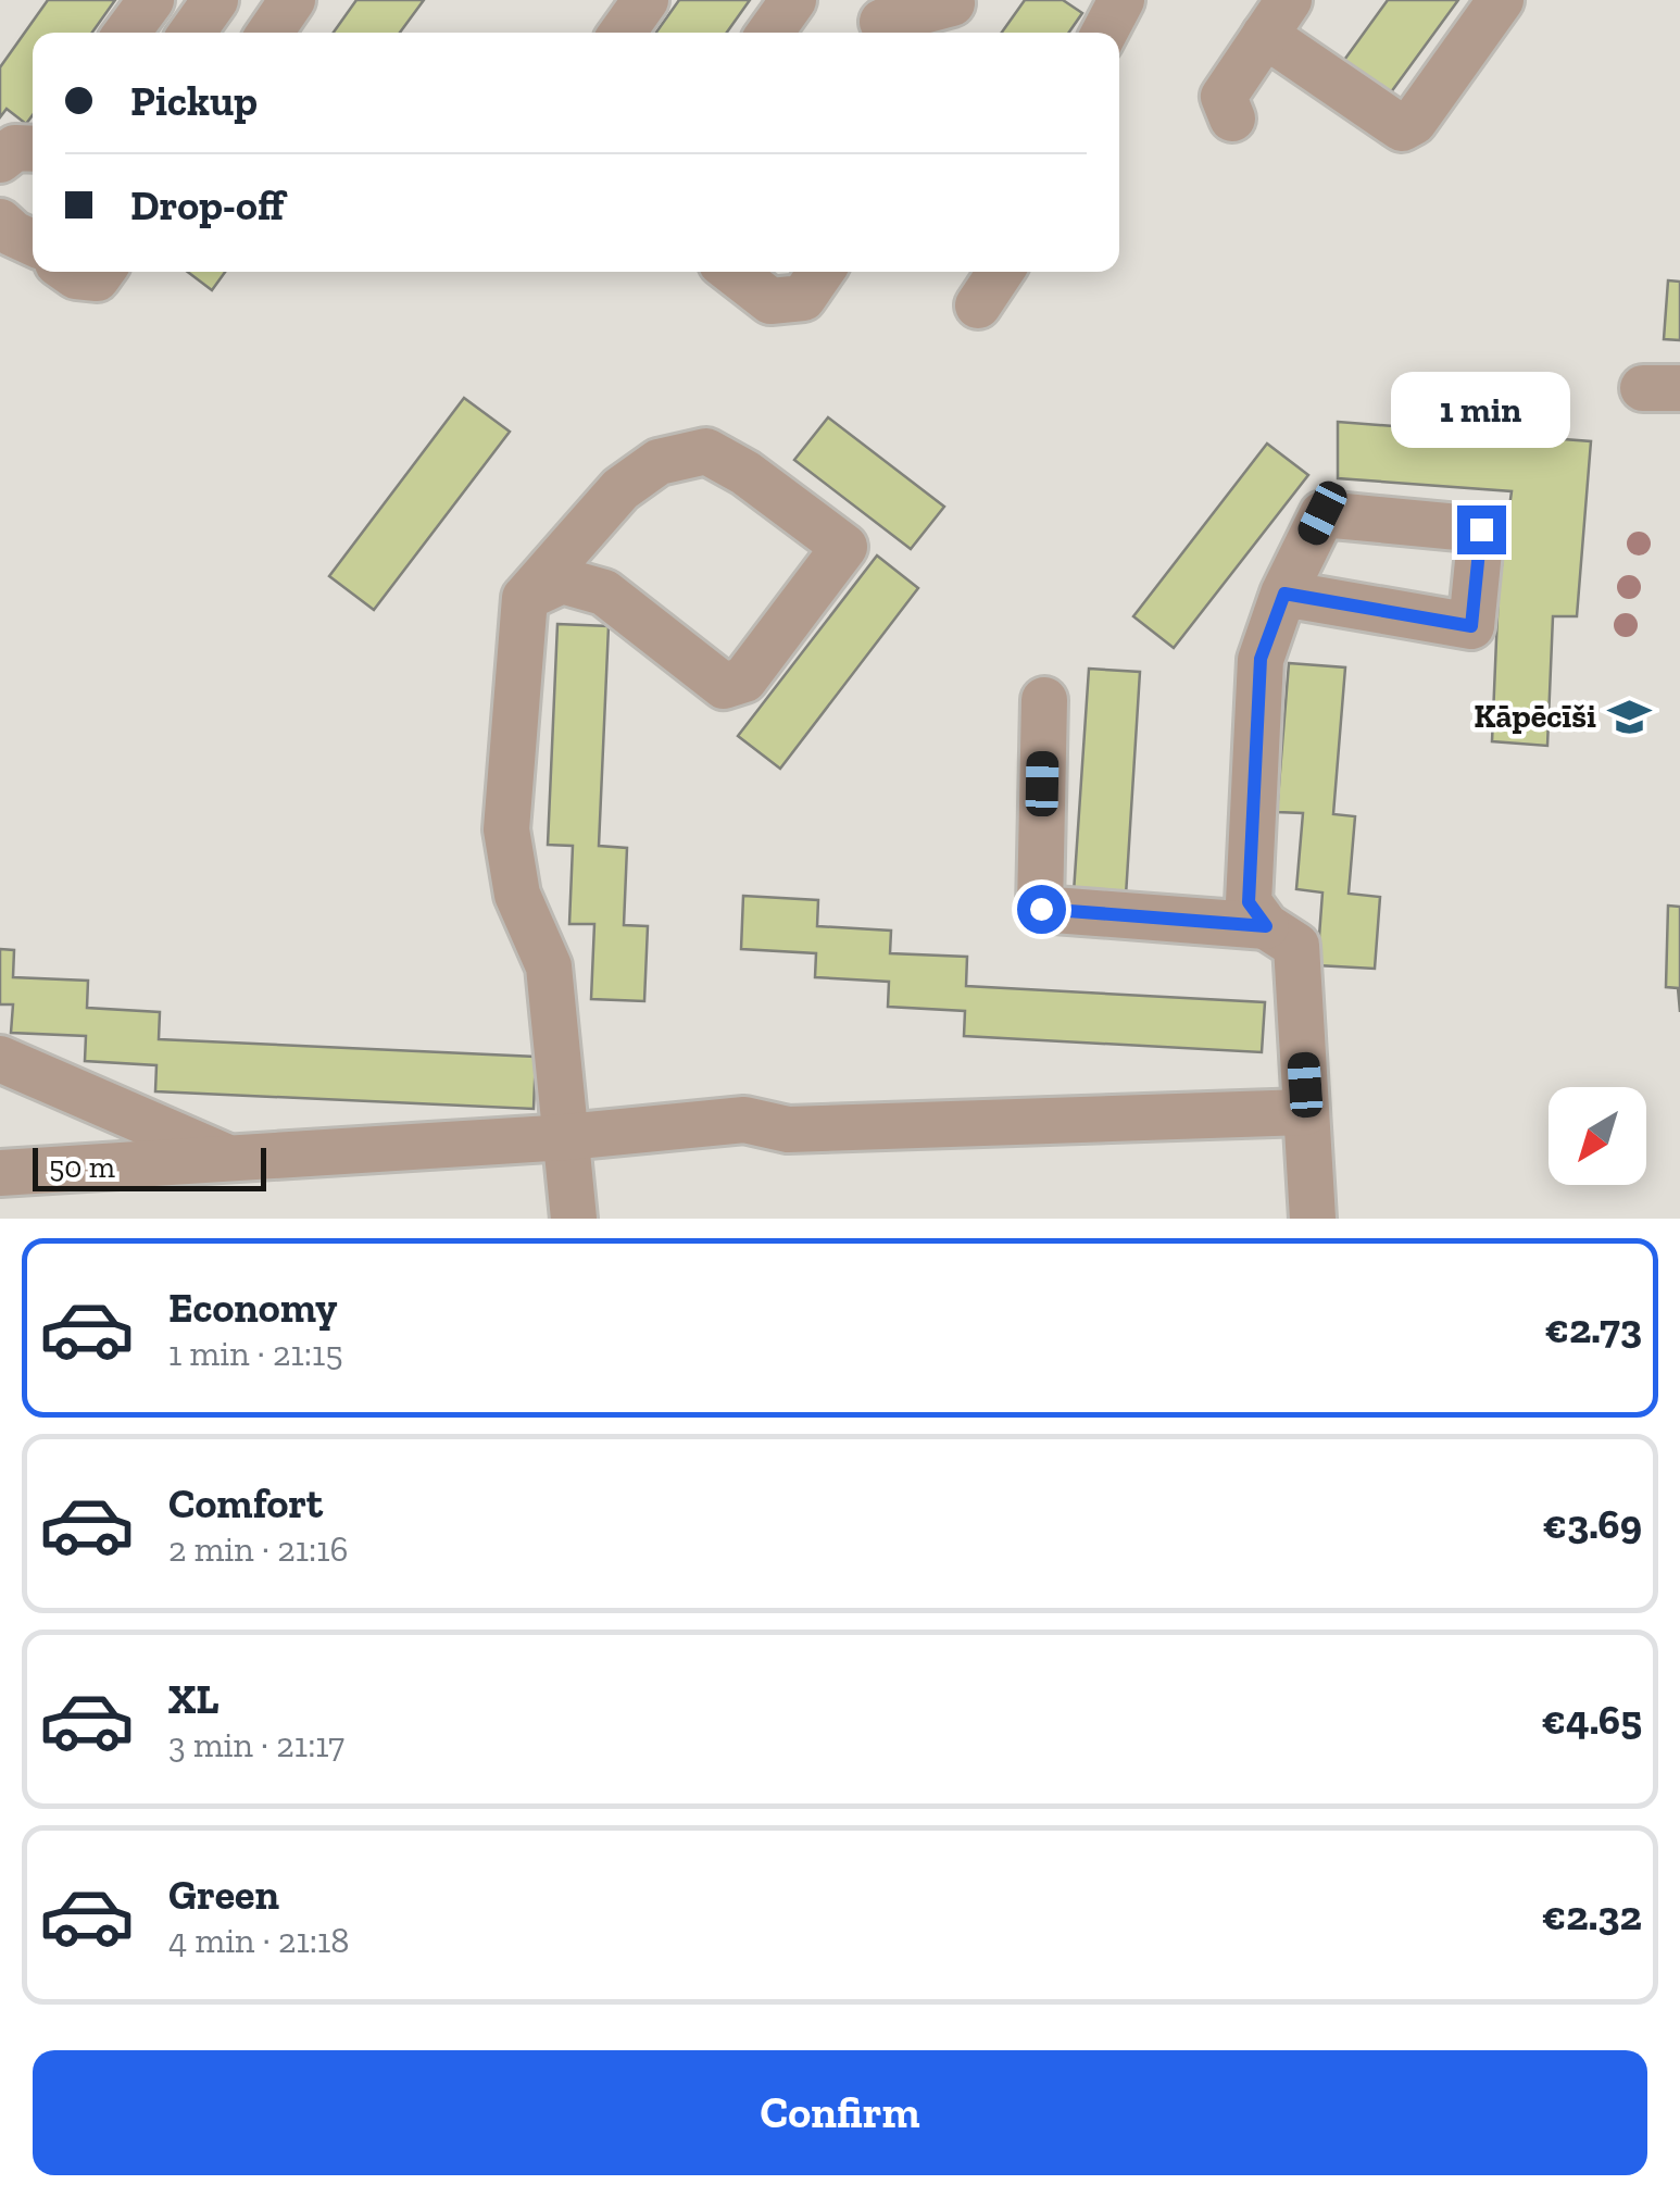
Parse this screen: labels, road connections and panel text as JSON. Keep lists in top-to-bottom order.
{
  "places": {
    "school or university": ["Kāpēcīši"]
  },
  "scale_bar": "50 m",
  "north": "bottom left",
  "page": {
    "banner": ["Pickup", "Drop-off"],
    "bubble": "1 min",
    "scale": "50 m",
    "list": [
      {
        "name": "Economy",
        "note": "1 min · 21:15",
        "value": "€2.73"
      },
      {
        "name": "Comfort",
        "note": "2 min · 21:16",
        "value": "€3.69"
      },
      {
        "name": "XL",
        "note": "3 min · 21:17",
        "value": "€4.65"
      },
      {
        "name": "Green",
        "note": "4 min · 21:18",
        "value": "€2.32"
      }
    ],
    "buttons": "Confirm"
  }
}
